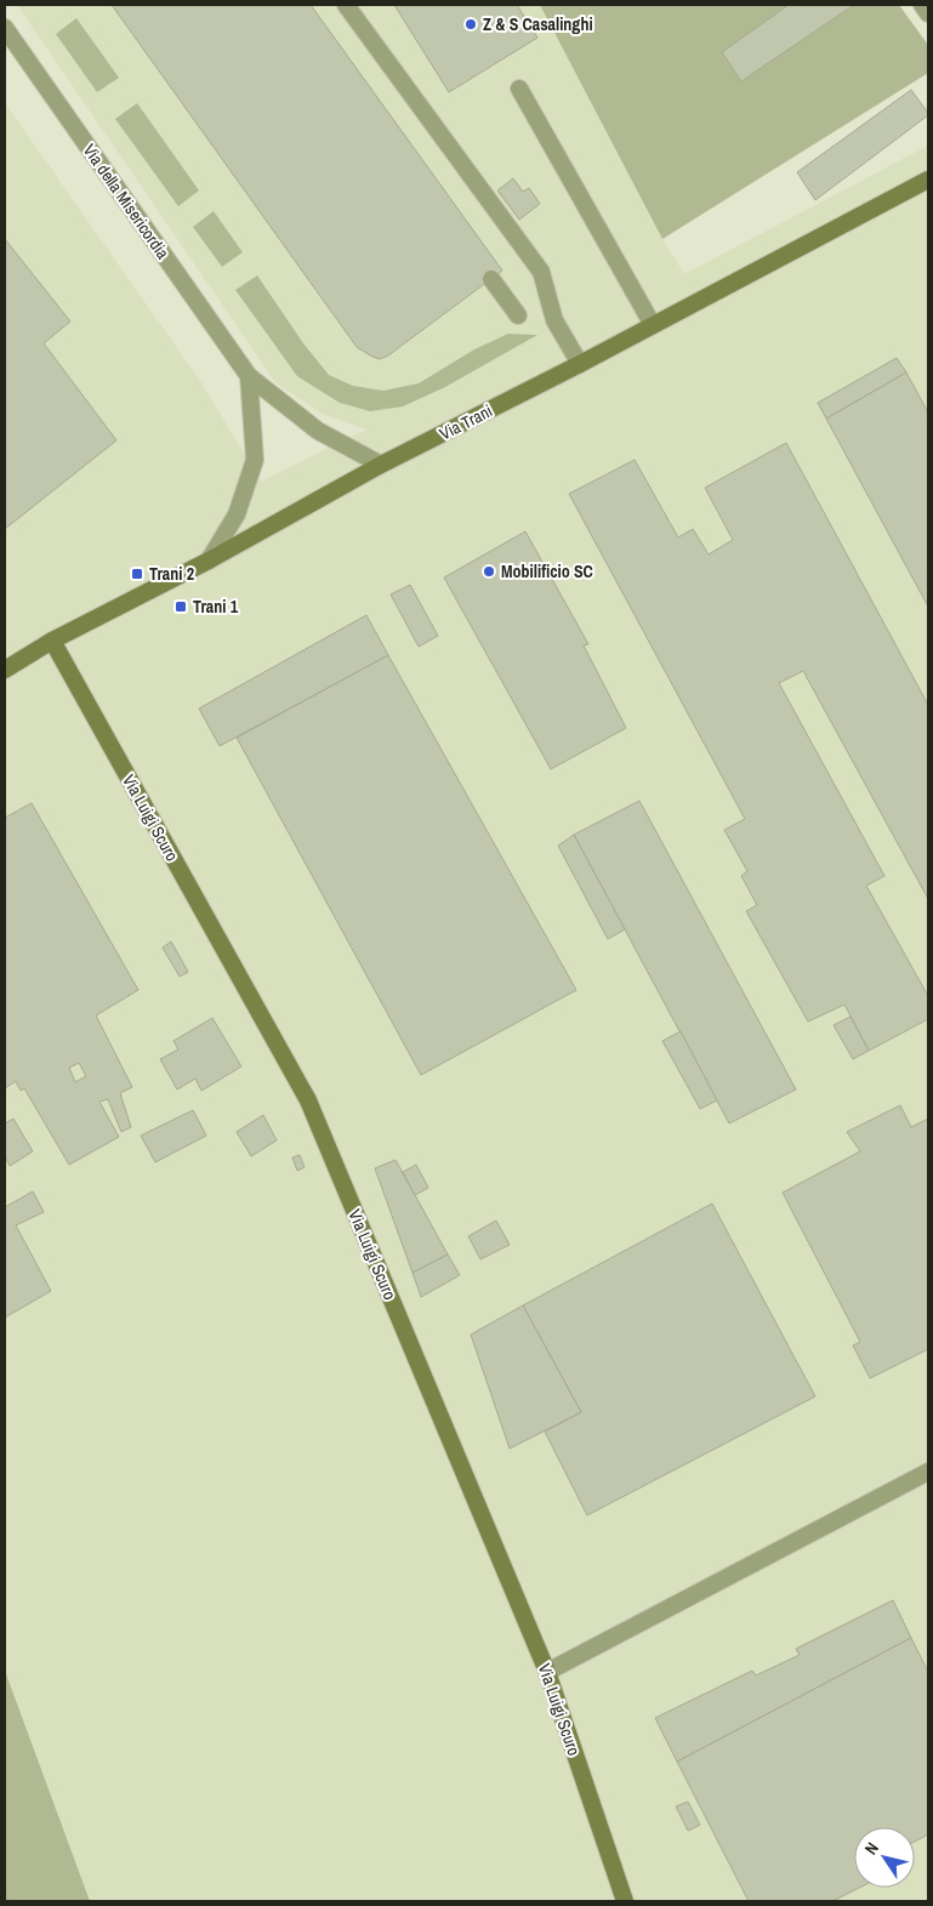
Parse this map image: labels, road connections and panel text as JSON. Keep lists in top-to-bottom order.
{
  "streets": {
    "main road": ["Via Trani", "Via Luigi Scuro"],
    "street": ["Via della Misericordia"]
  },
  "crossings": [
    ["Via della Misericordia", "Via Trani"],
    ["Via Trani", "Via Luigi Scuro"]
  ],
  "places": {
    "other": ["Z & S Casalinghi", "Mobilificio SC"],
    "transit": ["Trani 2", "Trani 1"]
  },
  "north": "top left"
}
